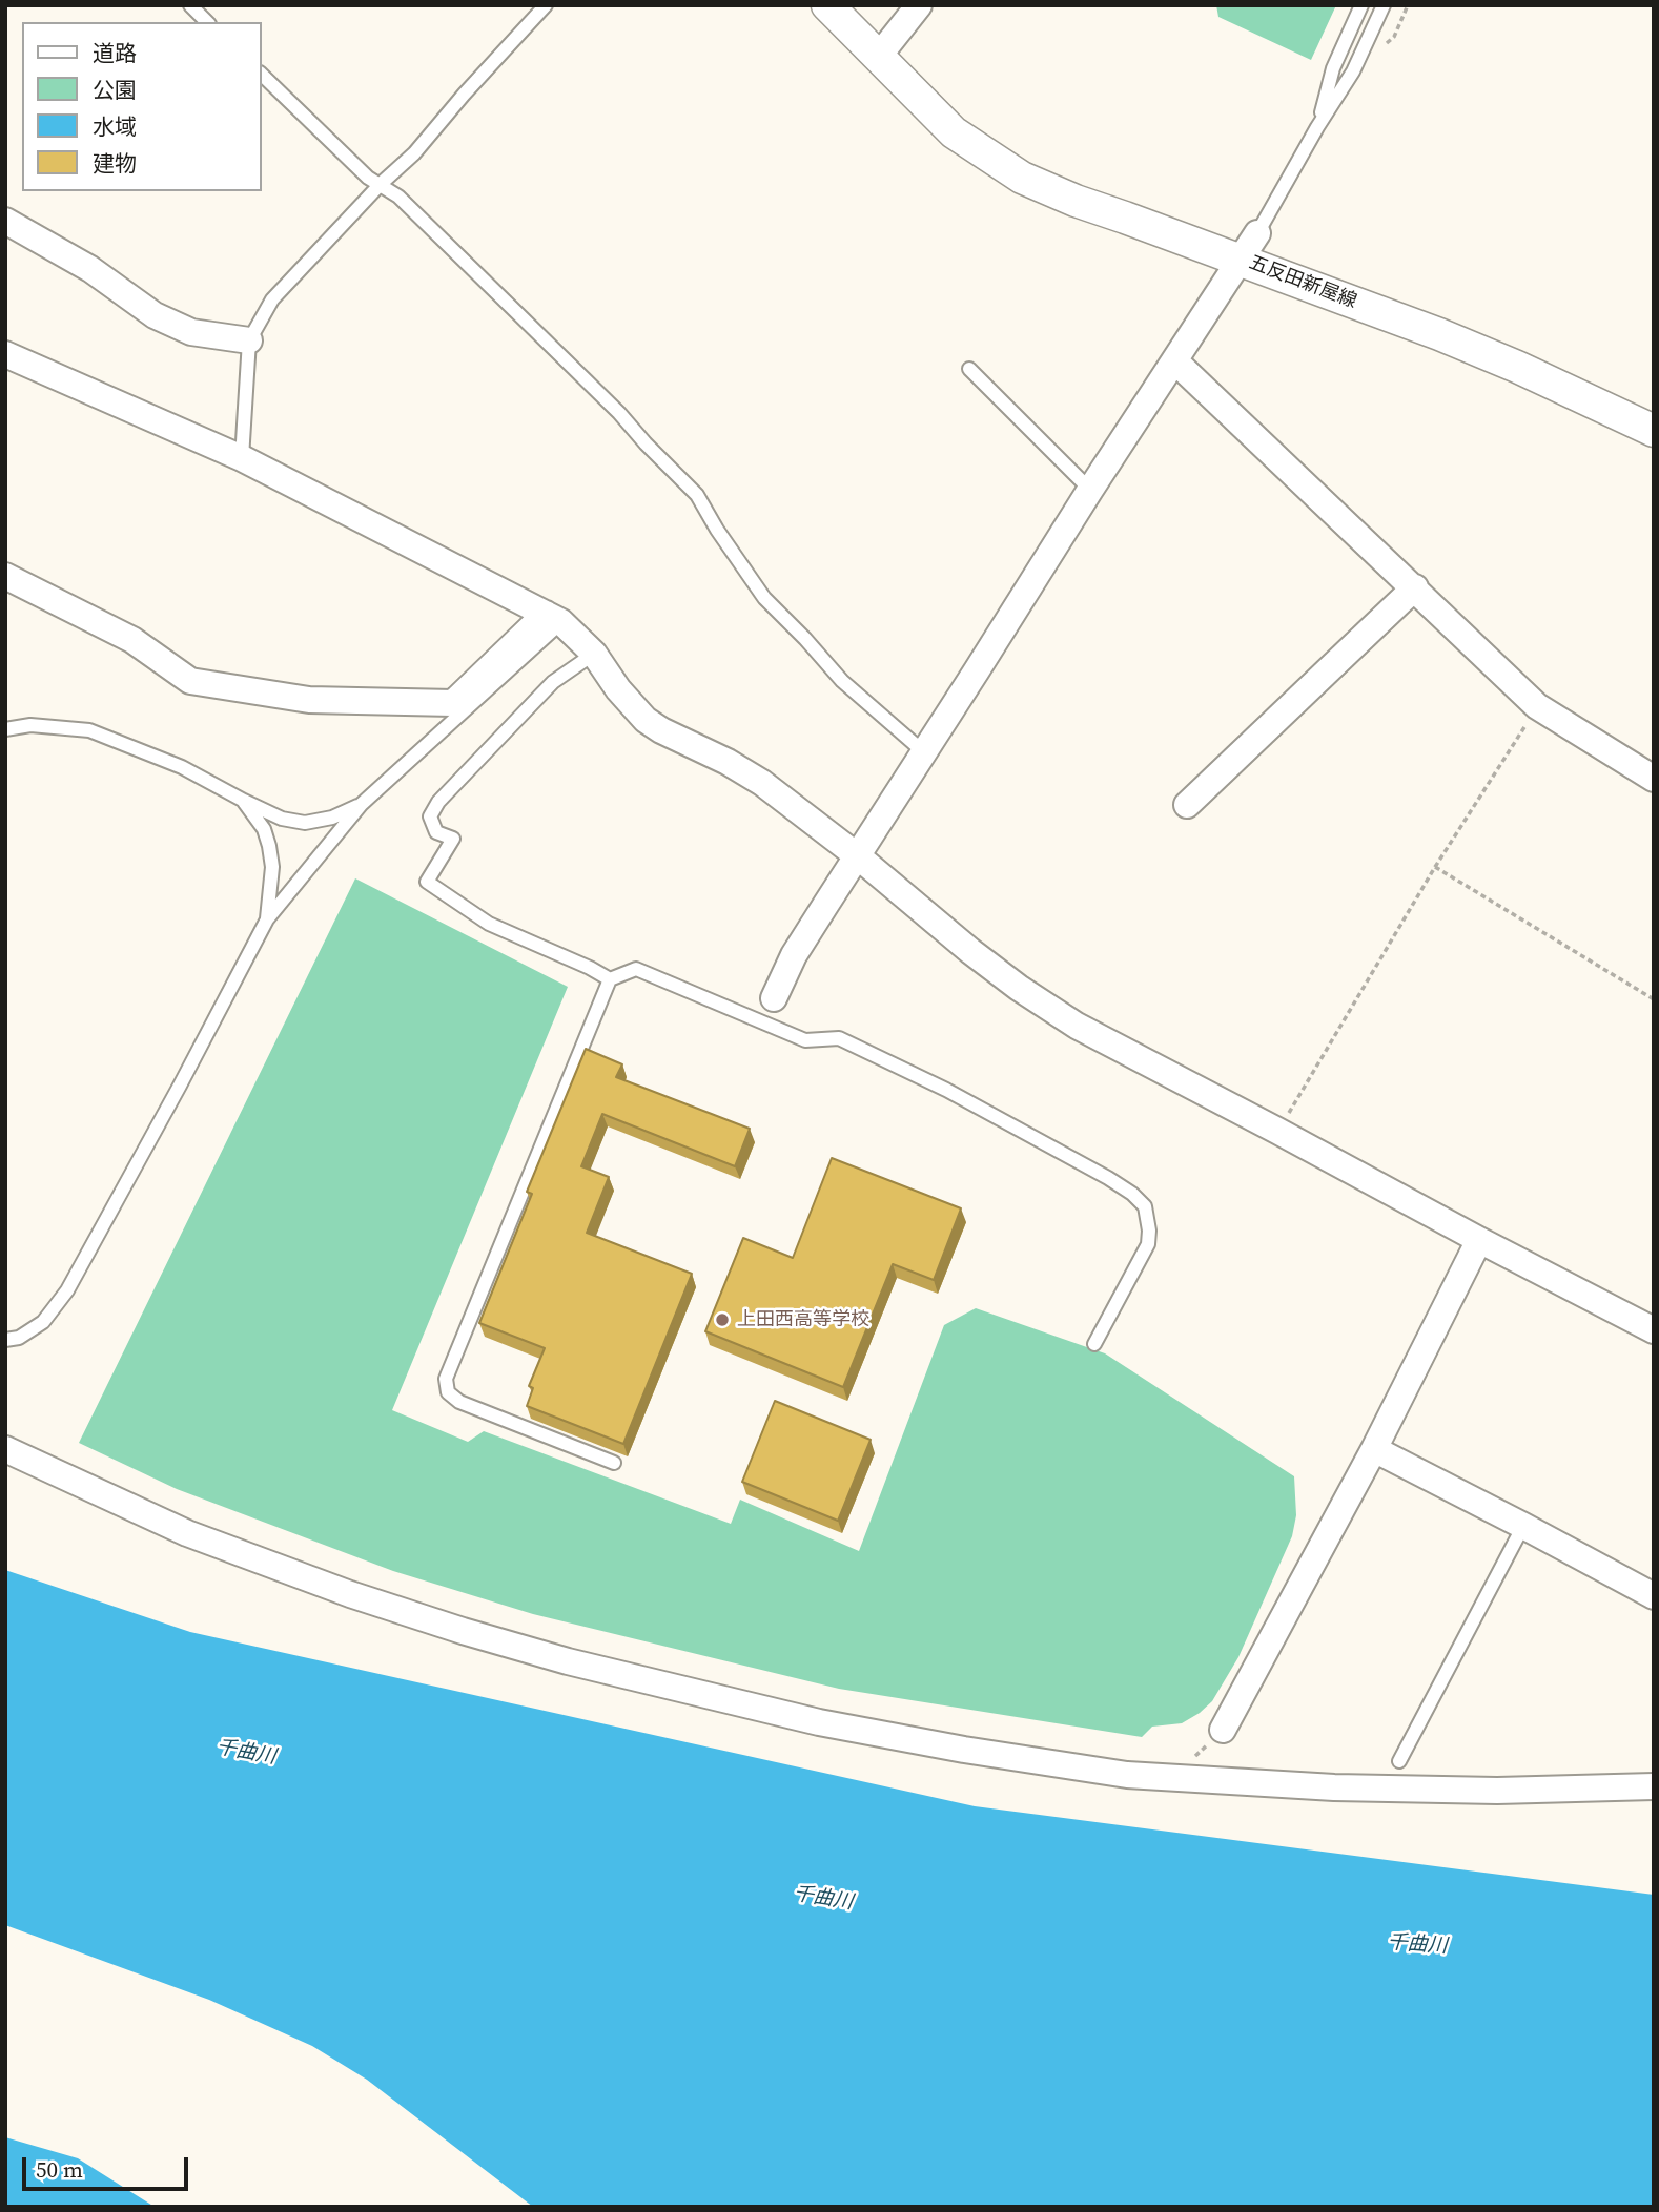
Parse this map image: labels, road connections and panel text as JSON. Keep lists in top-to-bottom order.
{
  "streets": {
    "street": ["五反田新屋線"]
  },
  "water": ["千曲川"],
  "places": ["上田西高等学校"],
  "legend": [
    "道路",
    "公園",
    "水域",
    "建物"
  ],
  "scale_bar": "50 m"
}
